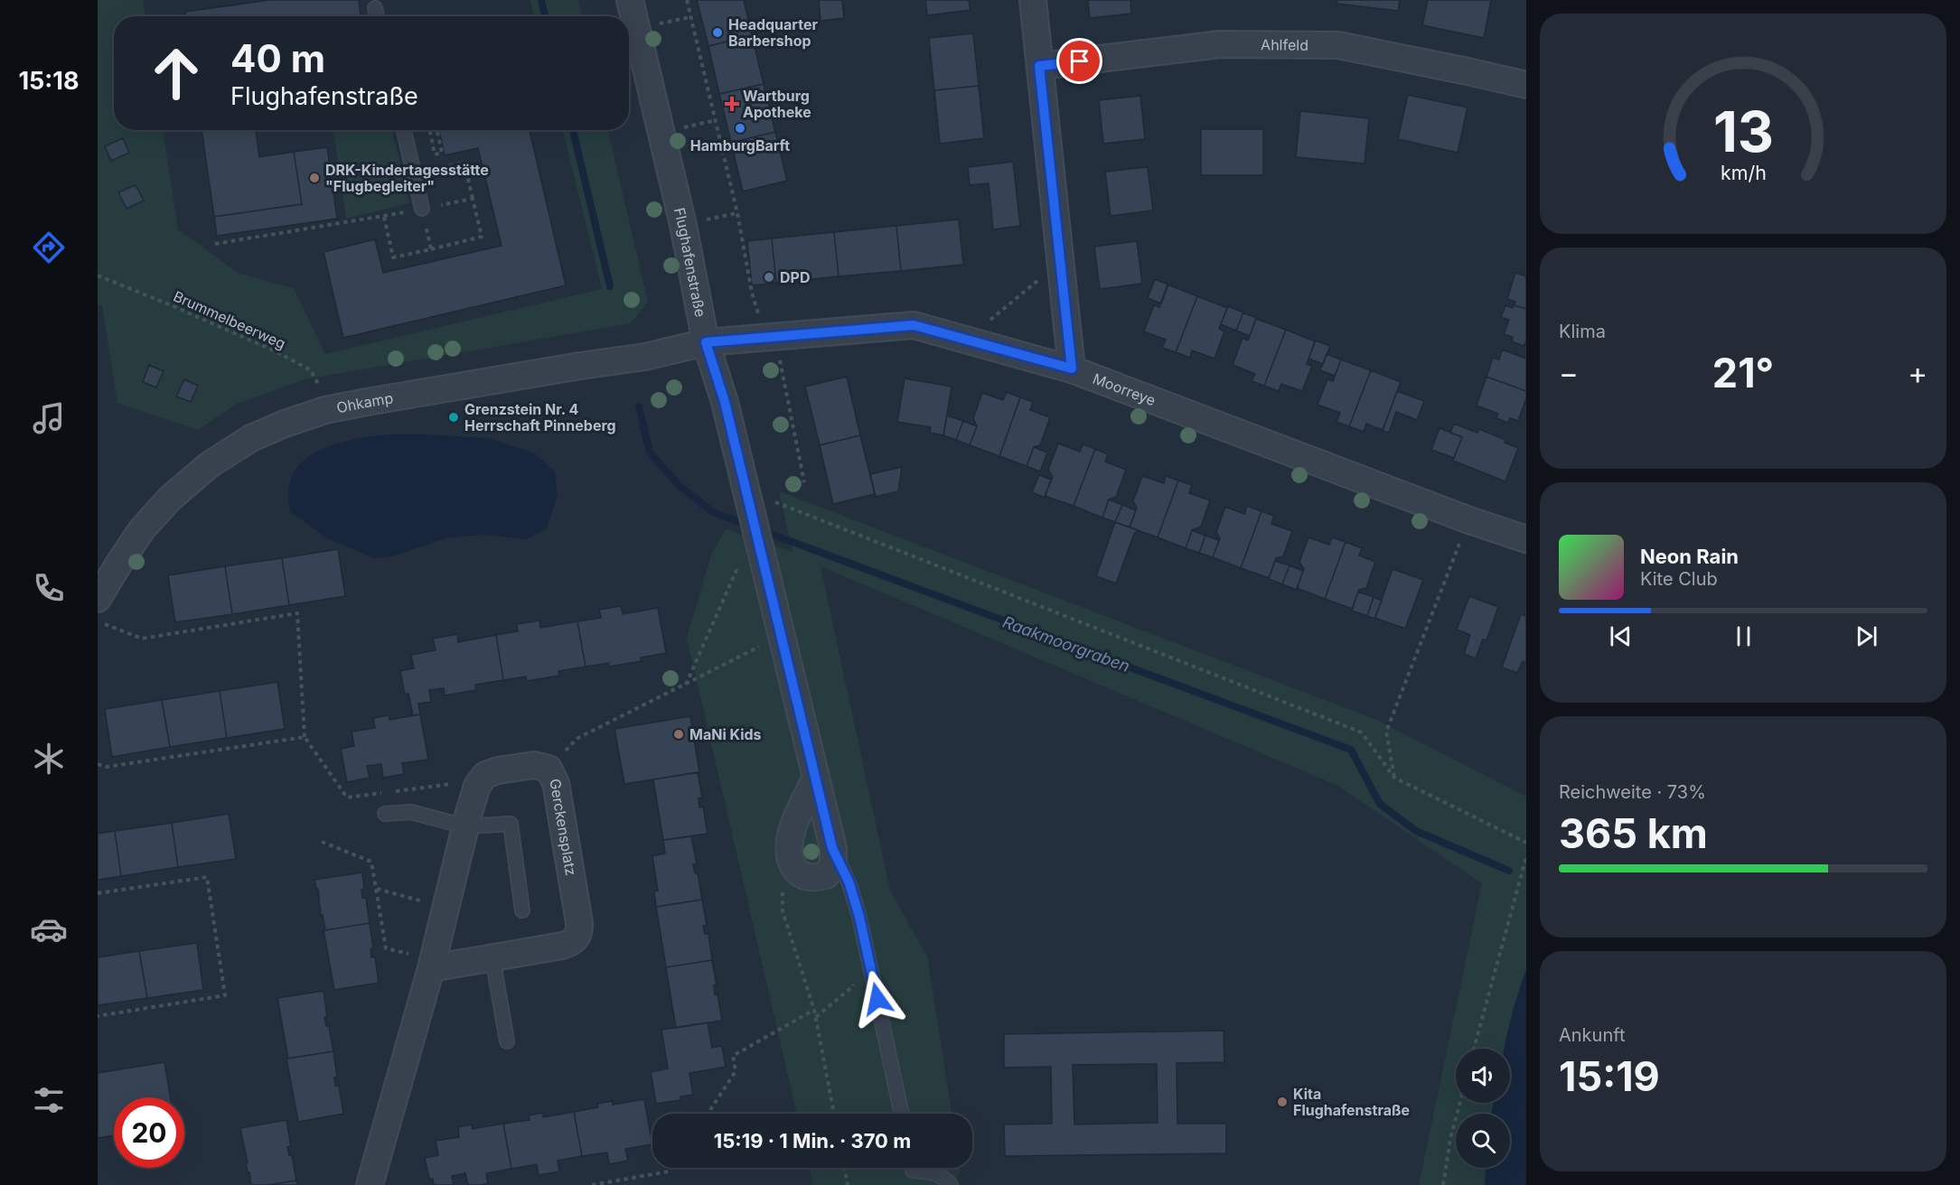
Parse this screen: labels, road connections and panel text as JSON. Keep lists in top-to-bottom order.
{
  "streets": {
    "street": [
      "Ahlfeld",
      "Flughafenstraße",
      "Moorreye",
      "Ohkamp",
      "Gerckensplatz"
    ],
    "path": ["Brummelbeerweg"]
  },
  "crossings": [
    ["Flughafenstraße", "Moorreye"],
    ["Flughafenstraße", "Ohkamp"],
    ["Brummelbeerweg", "Ohkamp"],
    ["Moorreye", "Ohkamp"]
  ],
  "water": ["Raakmoorgraben"],
  "places": {
    "other": [
      "Headquarter Barbershop",
      "HamburgBarft",
      "DRK-Kindertagesstätte \"Flugbegleiter\"",
      "DPD",
      "Grenzstein Nr. 4 Herrschaft Pinneberg",
      "MaNi Kids",
      "Kita Flughafenstraße"
    ],
    "health": ["Wartburg Apotheke"]
  },
  "page": {
    "tabs": "15:18",
    "turn": ["40 m", "Flughafenstraße"],
    "tile": [
      "Klima",
      ["Reichweite · 73%", "365 km"],
      ["Ankunft", "15:19"]
    ],
    "heat": ["−", "21°", "+"],
    "song": ["Neon Rain", "Kite Club"],
    "limit": "20",
    "trip": "15:19 · 1 Min. · 370 m",
    "gauge": ["13", "km/h"]
  }
}
